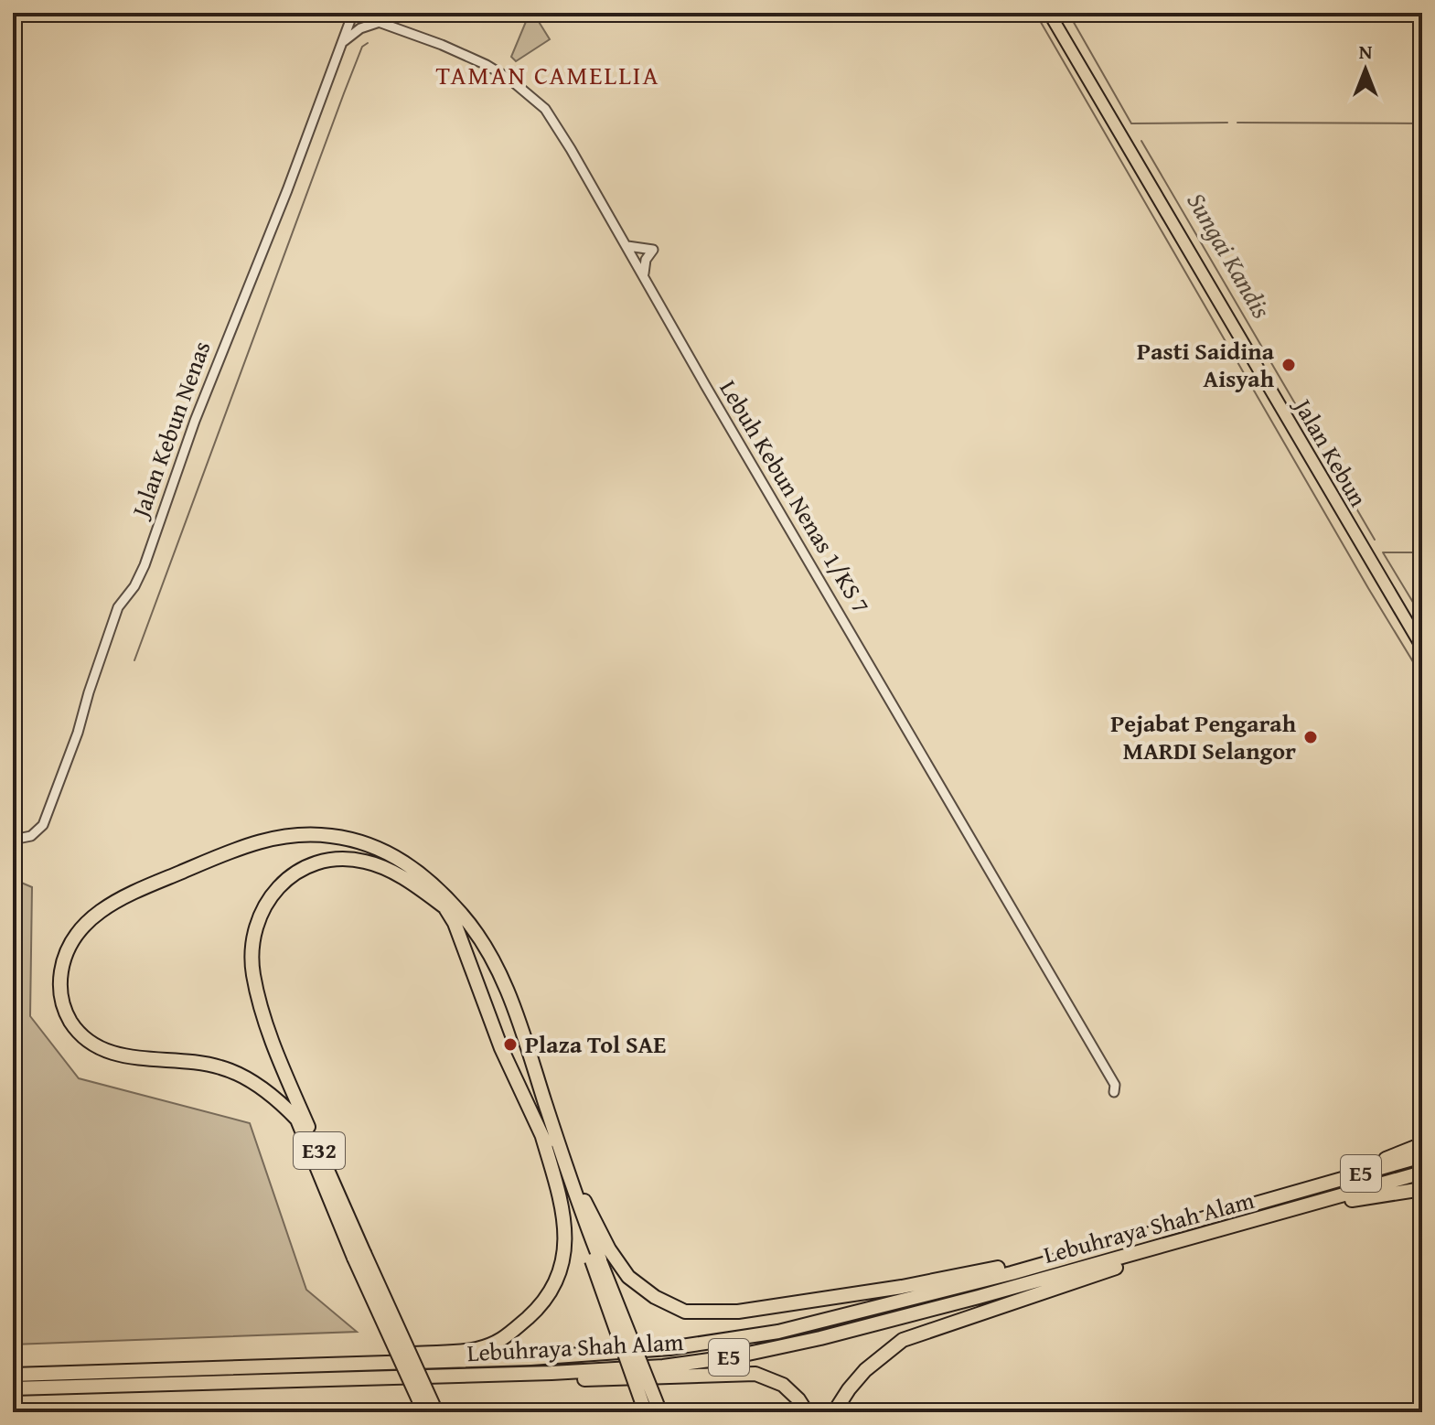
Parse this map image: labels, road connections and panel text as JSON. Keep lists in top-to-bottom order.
{
  "streets": {
    "highway": ["E32", "E5", "Lebuhraya Shah Alam"],
    "main road": ["Jalan Kebun"],
    "street": ["Jalan Kebun Nenas", "Lebuh Kebun Nenas 1/KS 7"]
  },
  "crossings": [
    ["Jalan Kebun Nenas", "Lebuh Kebun Nenas 1/KS 7"]
  ],
  "districts": ["TAMAN CAMELLIA"],
  "water": ["Sungai Kandis"],
  "places": ["Pasti Saidina Aisyah", "Pejabat Pengarah MARDI Selangor", "Plaza Tol SAE"],
  "north": "top"
}
